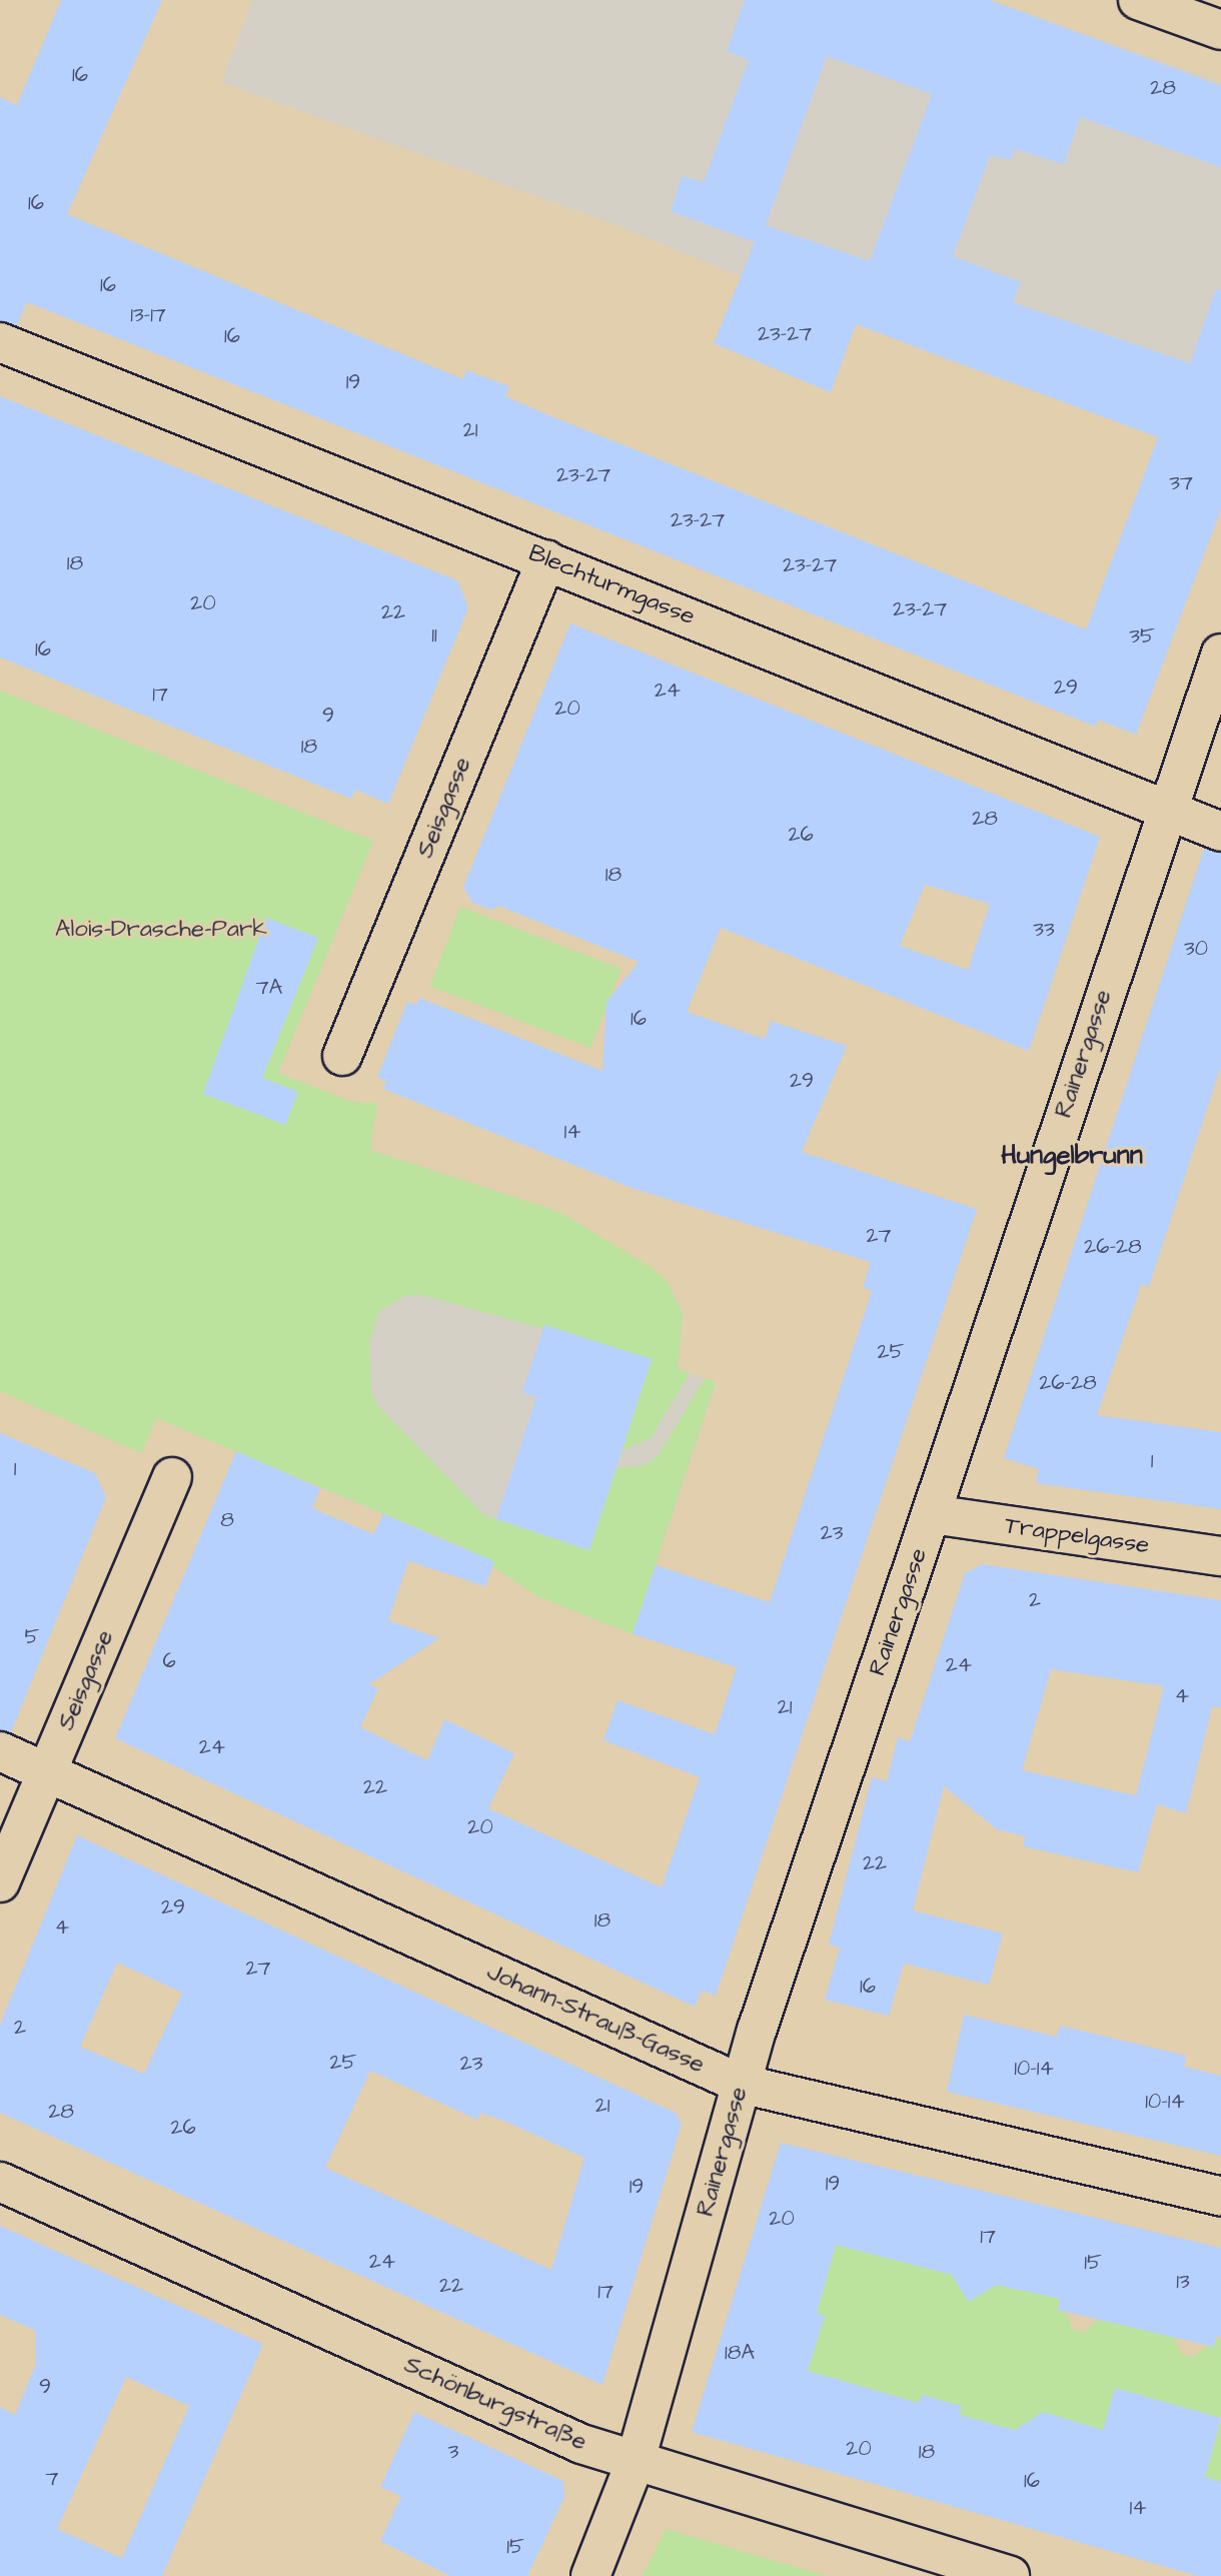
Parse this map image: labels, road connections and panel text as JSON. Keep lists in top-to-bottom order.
{
  "streets": {
    "street": [
      "Blechturmgasse",
      "Seisgasse",
      "Rainergasse",
      "Trappelgasse",
      "Johann-Strauß-Gasse",
      "Schönburgstraße"
    ]
  },
  "crossings": [
    ["Blechturmgasse", "Seisgasse"],
    ["Blechturmgasse", "Rainergasse"],
    ["Seisgasse", "Johann-Strauß-Gasse"],
    ["Rainergasse", "Trappelgasse"],
    ["Rainergasse", "Johann-Strauß-Gasse"],
    ["Rainergasse", "Schönburgstraße"]
  ],
  "districts": ["Hungelbrunn"],
  "parks": ["Alois-Drasche-Park"],
  "house_numbers": [
    "16",
    "28",
    "16",
    "16",
    "13-17",
    "23-27",
    "16",
    "19",
    "21",
    "23-27",
    "37",
    "23-27",
    "18",
    "23-27",
    "20",
    "23-27",
    "22",
    "11",
    "35",
    "16",
    "29",
    "24",
    "17",
    "20",
    "9",
    "18",
    "28",
    "26",
    "18",
    "33",
    "30",
    "7A",
    "16",
    "29",
    "14",
    "27",
    "26-28",
    "25",
    "26-28",
    "1",
    "1",
    "8",
    "23",
    "2",
    "5",
    "6",
    "24",
    "4",
    "21",
    "24",
    "22",
    "20",
    "22",
    "29",
    "18",
    "4",
    "27",
    "16",
    "2",
    "25",
    "23",
    "10-14",
    "10-14",
    "21",
    "28",
    "26",
    "19",
    "19",
    "20",
    "17",
    "24",
    "15",
    "13",
    "22",
    "17",
    "18A",
    "9",
    "20",
    "3",
    "18",
    "7",
    "16",
    "14",
    "15"
  ]
}
